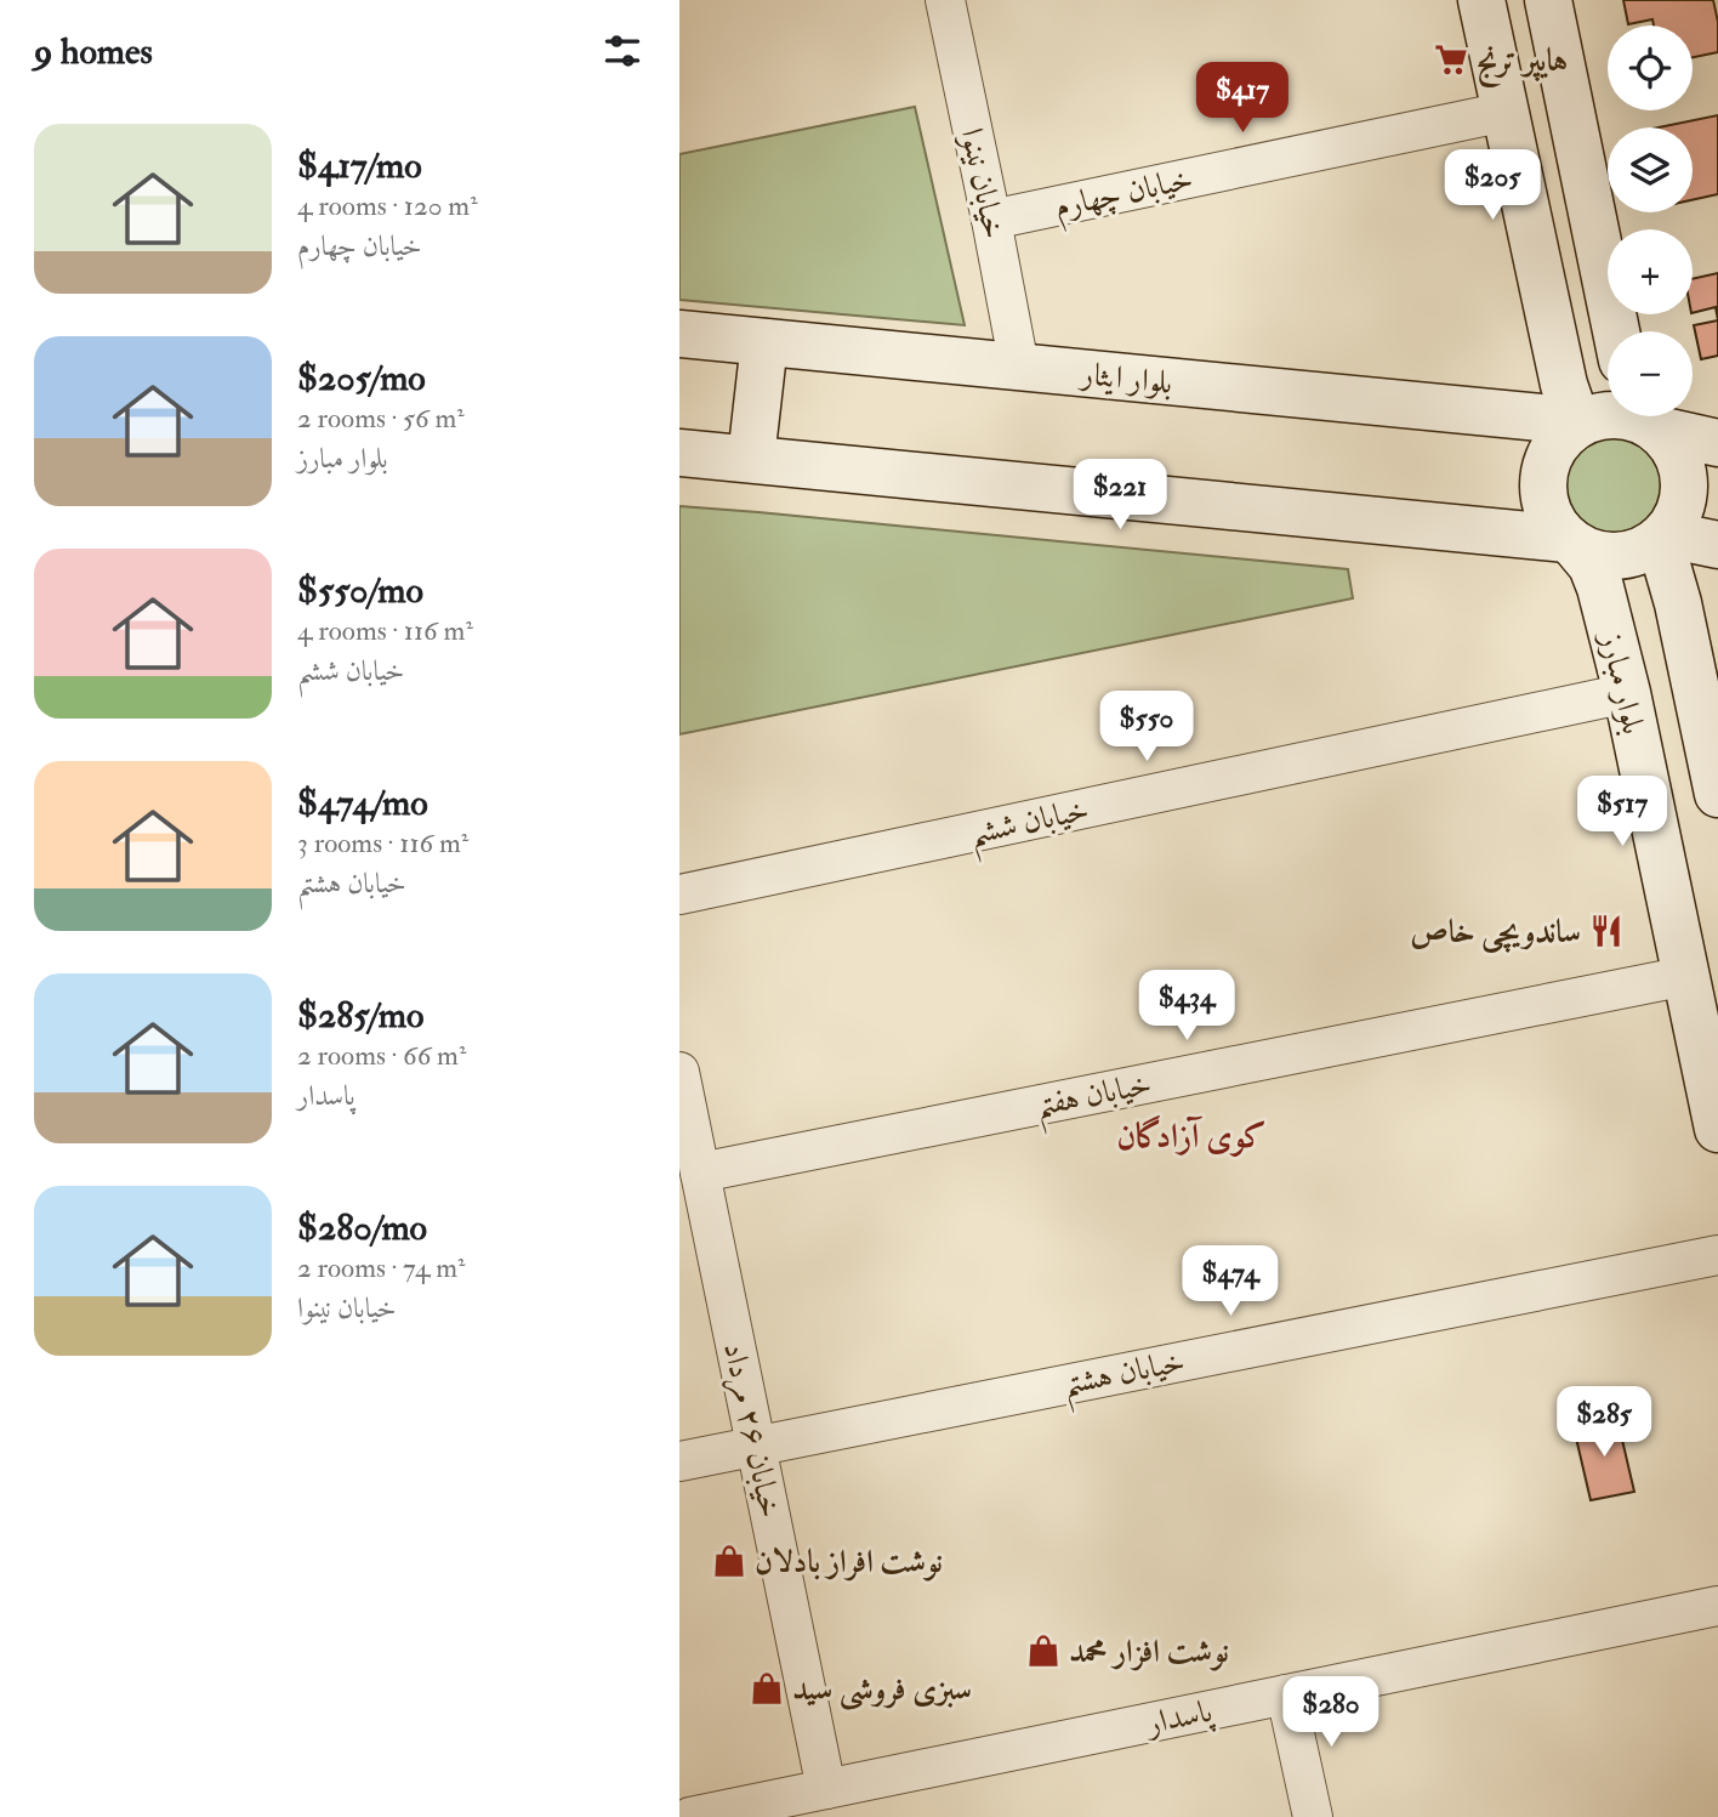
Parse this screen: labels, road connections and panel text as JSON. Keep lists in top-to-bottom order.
{
  "streets": {
    "main road": ["بلوار ایثار", "بلوار مبارز"],
    "street": [
      "خیابان نینوا",
      "خیابان چهارم",
      "خیابان ششم",
      "خیابان هفتم",
      "خیابان هشتم",
      "خیابان ۲۶ مرداد",
      "پاسدار"
    ]
  },
  "crossings": [
    ["خیابان نینوا", "خیابان چهارم"],
    ["خیابان نینوا", "بلوار ایثار"],
    ["بلوار ایثار", "بلوار مبارز"],
    ["بلوار مبارز", "خیابان ششم"],
    ["بلوار مبارز", "خیابان هفتم"],
    ["خیابان هفتم", "خیابان ۲۶ مرداد"],
    ["خیابان هشتم", "خیابان ۲۶ مرداد"],
    ["خیابان ۲۶ مرداد", "پاسدار"]
  ],
  "districts": ["کوی آزادگان"],
  "places": {
    "supermarket": ["هایپر ترنج"],
    "restaurant": ["ساندویچی خاص"],
    "shop": ["نوشت افراز بادلان", "نوشت افزار محمد", "سبزی فروشی سید"]
  },
  "page": {
    "heading": "9 homes",
    "map_buttons": ["+", "−"],
    "price": [
      "$417",
      "$205",
      "$221",
      "$550",
      "$517",
      "$434",
      "$474",
      "$285",
      "$280"
    ],
    "list": [
      {
        "name": "$417/mo",
        "note": "4 rooms · 120 m² · خیابان چهارم"
      },
      {
        "name": "$205/mo",
        "note": "2 rooms · 56 m² · بلوار مبارز"
      },
      {
        "name": "$550/mo",
        "note": "4 rooms · 116 m² · خیابان ششم"
      },
      {
        "name": "$474/mo",
        "note": "3 rooms · 116 m² · خیابان هشتم"
      },
      {
        "name": "$285/mo",
        "note": "2 rooms · 66 m² · پاسدار"
      },
      {
        "name": "$280/mo",
        "note": "2 rooms · 74 m² · خیابان نینوا"
      }
    ]
  }
}
